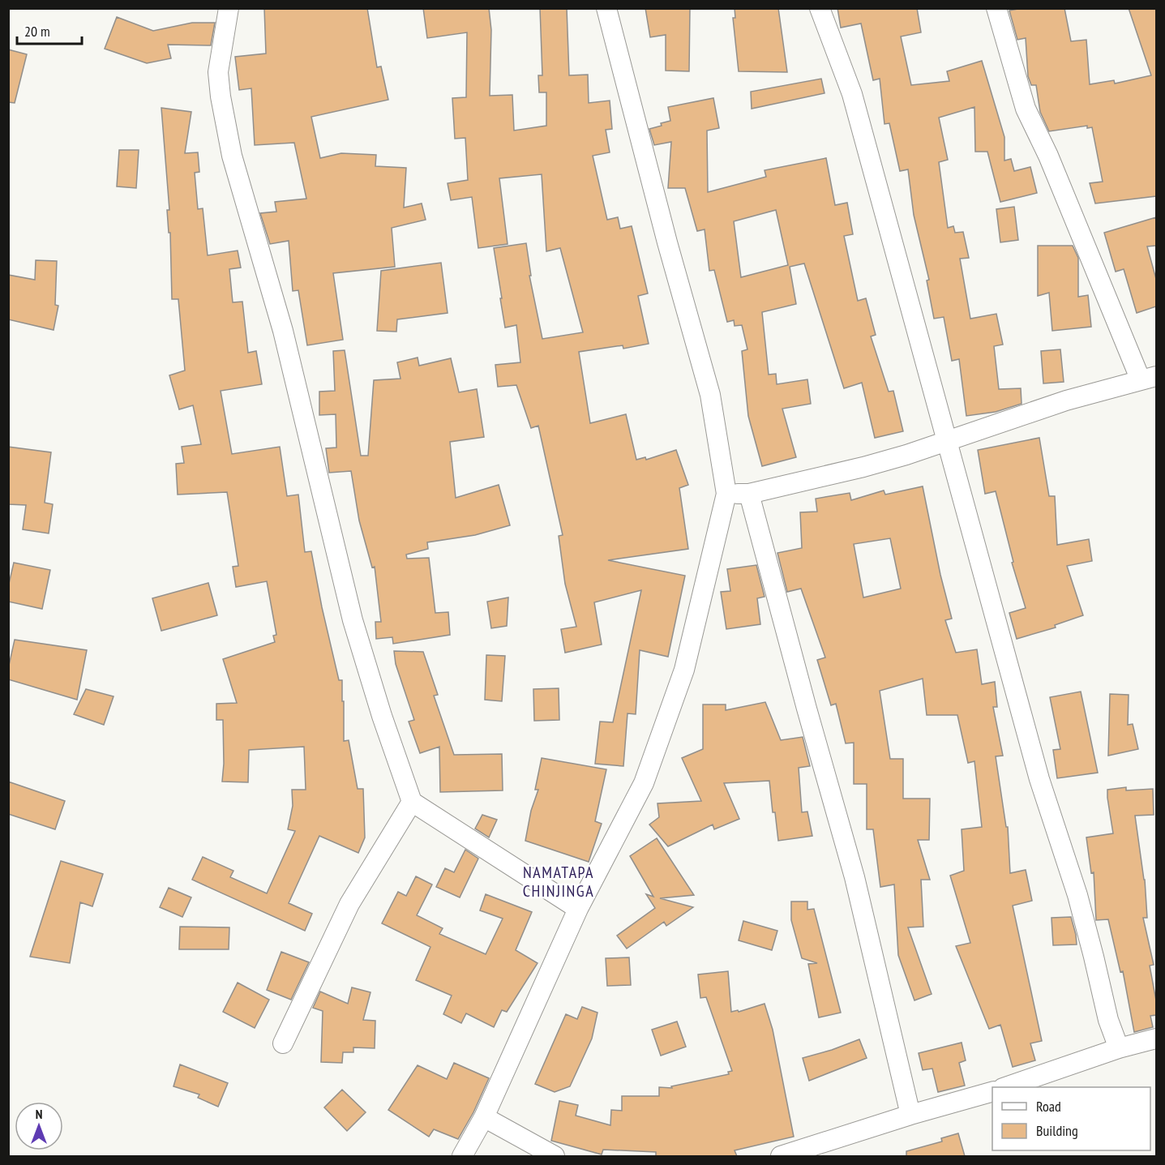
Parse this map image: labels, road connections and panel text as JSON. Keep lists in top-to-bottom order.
{
  "districts": ["NAMATAPA CHINJINGA"],
  "legend": ["Road", "Building"],
  "scale_bar": "20 m",
  "north": "top"
}
